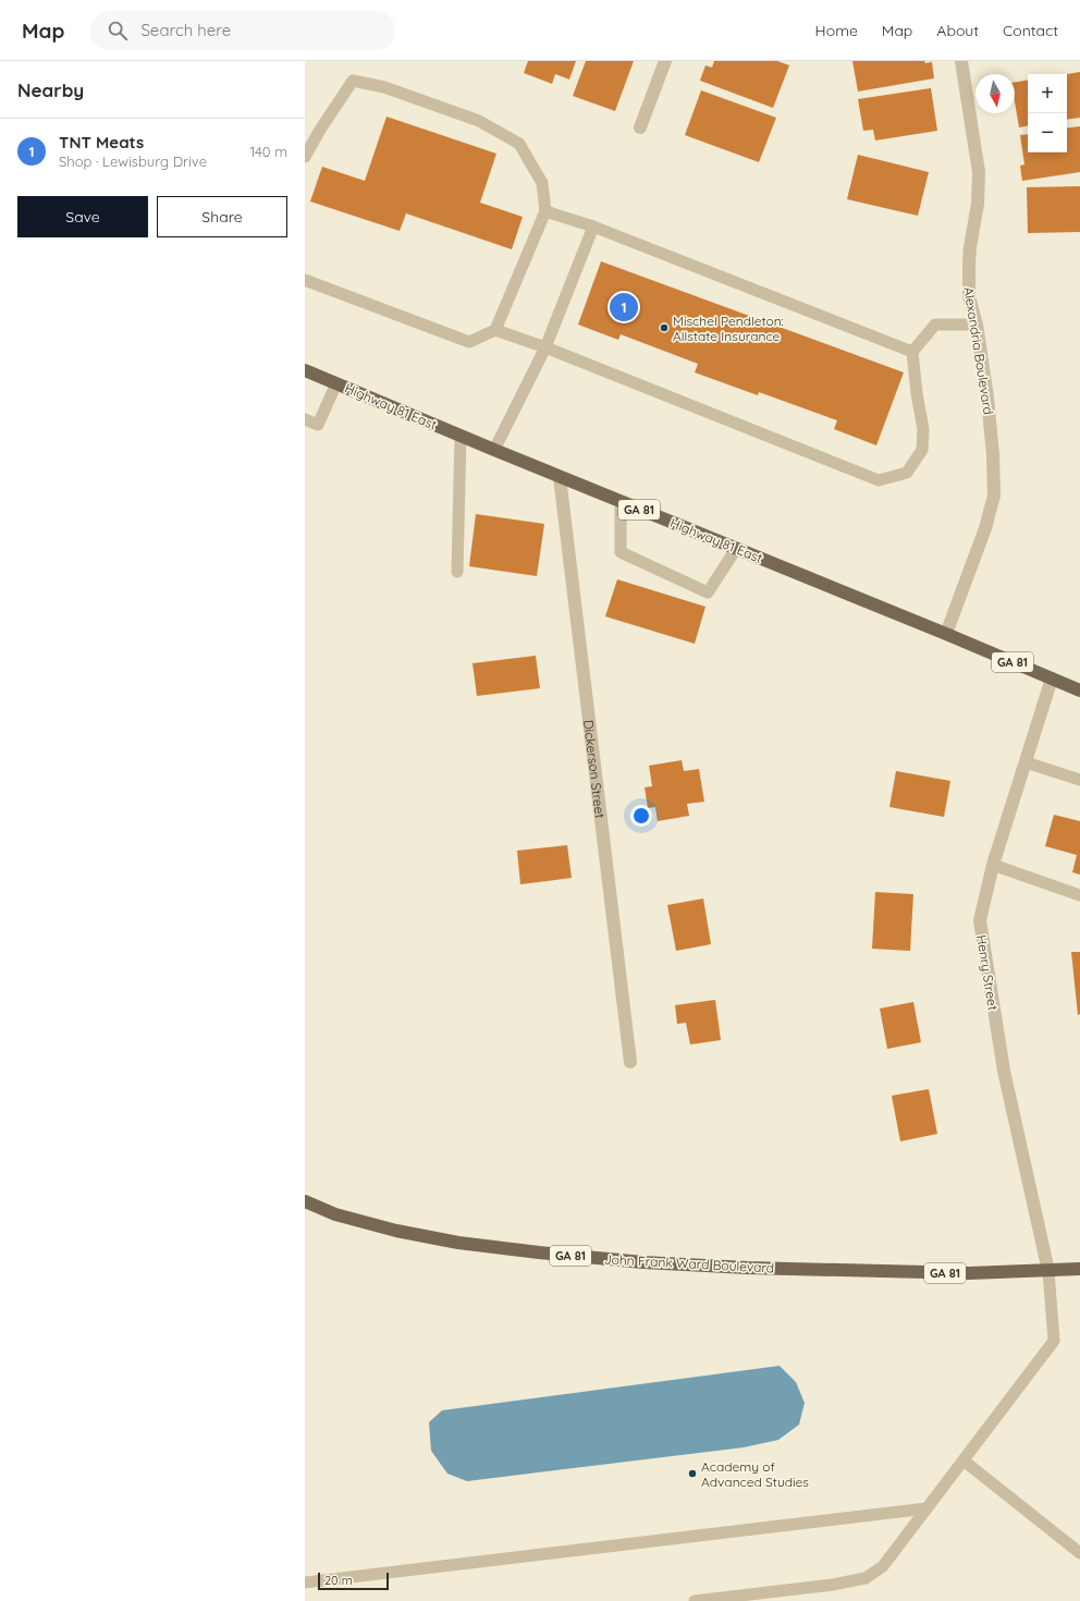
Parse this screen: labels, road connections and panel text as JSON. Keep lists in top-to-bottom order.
{
  "streets": {
    "main road": ["Highway 81 East", "GA 81", "John Frank Ward Boulevard"],
    "street": ["Alexandria Boulevard", "Dickerson Street", "Henry Street"]
  },
  "crossings": [
    ["Alexandria Boulevard", "Highway 81 East"],
    ["Highway 81 East", "Dickerson Street"],
    ["Highway 81 East", "Henry Street"],
    ["Henry Street", "John Frank Ward Boulevard"]
  ],
  "places": ["Mischel Pendleton: Allstate Insurance", "Academy of Advanced Studies"],
  "scale_bar": "20 m",
  "north": "bottom",
  "page": {
    "header": "Map",
    "search": "Search here",
    "nav": [
      "Home",
      "Map",
      "About",
      "Contact"
    ],
    "heading": "Nearby",
    "map_buttons": ["+", "−"],
    "list": [
      {
        "mark": "1",
        "name": "TNT Meats",
        "note": "Shop · Lewisburg Drive",
        "value": "140 m"
      }
    ],
    "buttons": ["Save", "Share"],
    "pins": "1",
    "scale": "20 m"
  }
}
